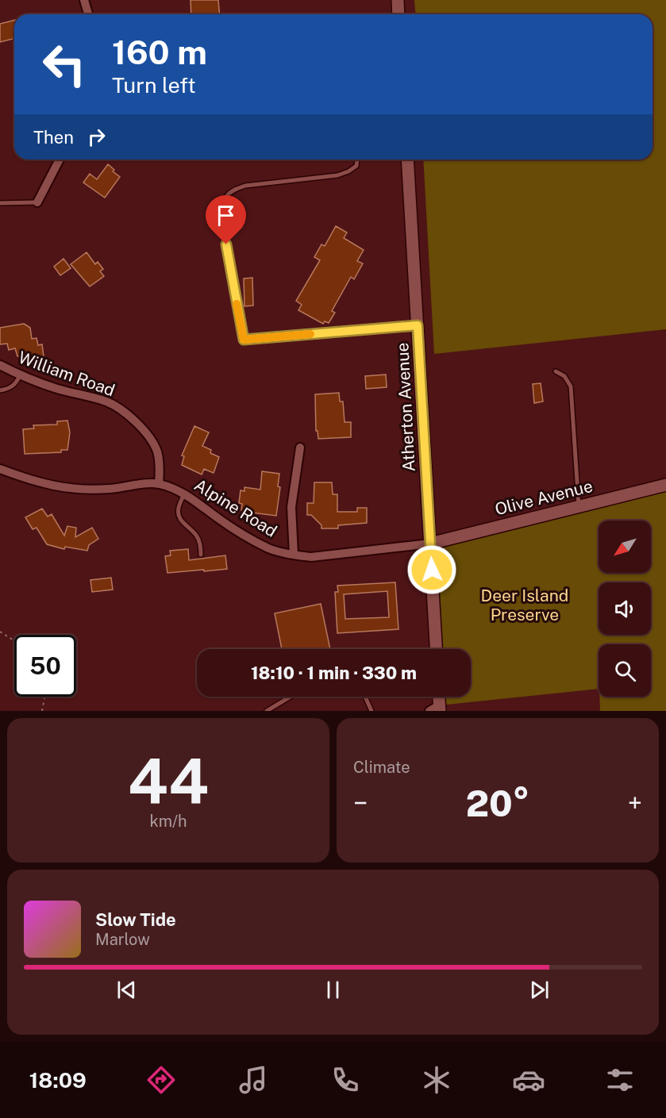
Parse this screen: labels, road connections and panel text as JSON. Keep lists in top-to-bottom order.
{
  "streets": {
    "main road": ["Atherton Avenue", "Olive Avenue"],
    "street": ["William Road", "Alpine Road"]
  },
  "crossings": [
    ["William Road", "Alpine Road"],
    ["Atherton Avenue", "Olive Avenue"],
    ["Atherton Avenue", "Alpine Road"],
    ["Olive Avenue", "Alpine Road"]
  ],
  "parks": ["Deer Island Preserve"],
  "north": "bottom left",
  "page": {
    "turn": ["160 m", "Turn left"],
    "then": "Then",
    "limit": "50",
    "trip": "18:10 · 1 min · 330 m",
    "tile": [
      ["44", "km/h"],
      "Climate"
    ],
    "heat": ["−", "20°", "+"],
    "song": ["Slow Tide", "Marlow"],
    "tabs": "18:09"
  }
}
